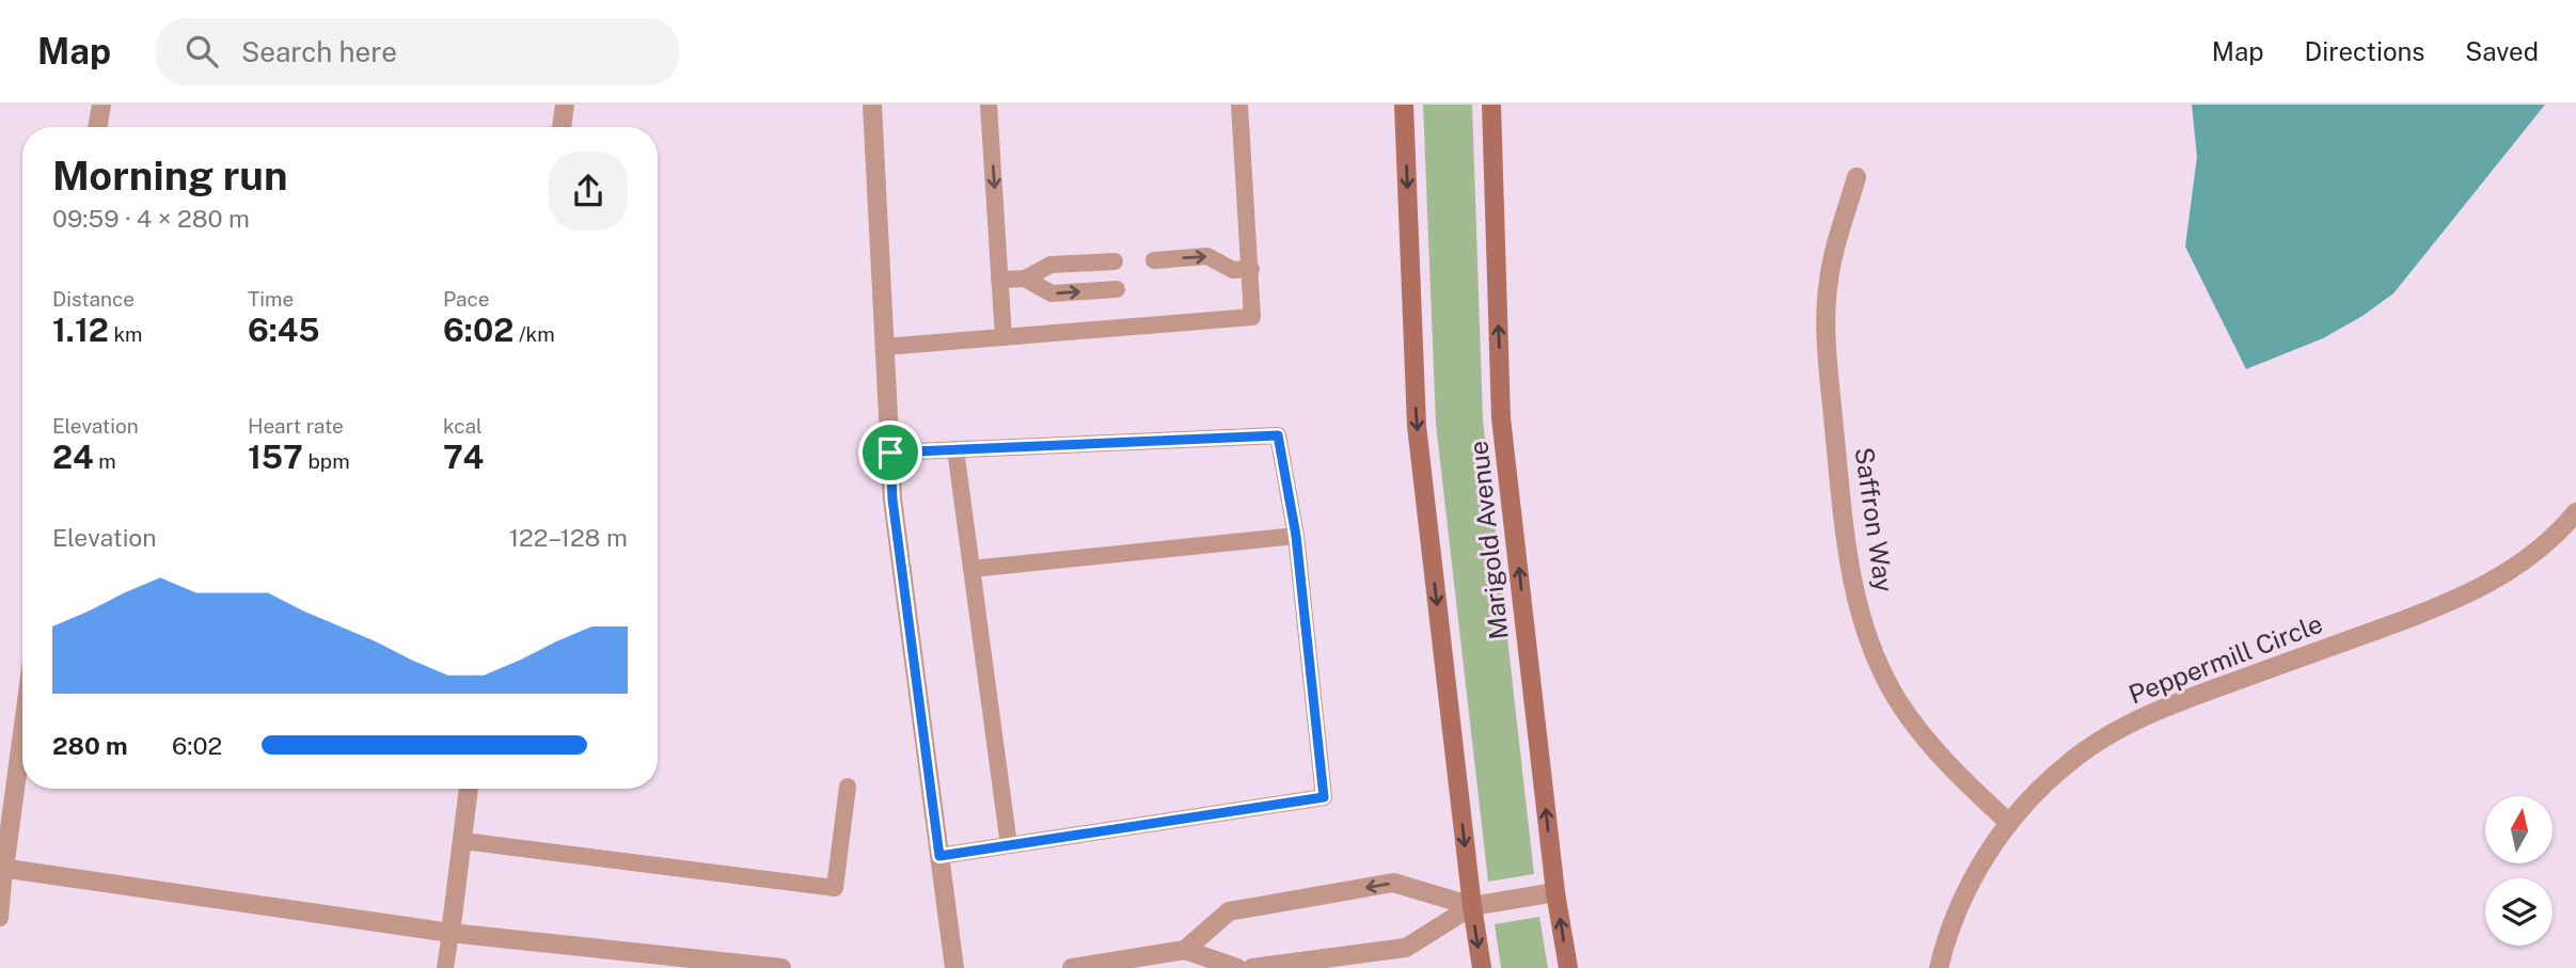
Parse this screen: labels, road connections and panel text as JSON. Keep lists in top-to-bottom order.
{
  "streets": {
    "main road": ["Marigold Avenue"],
    "street": ["Saffron Way", "Peppermill Circle"]
  },
  "crossings": [
    ["Saffron Way", "Peppermill Circle"]
  ],
  "north": "top",
  "page": {
    "header": "Map",
    "search": "Search here",
    "nav": ["Map", "Directions", "Saved"],
    "heading": ["Morning run", "09:59 · 4 × 280 m"],
    "stats": [
      ["Distance", "1.12 km"],
      ["Time", "6:45"],
      ["Pace", "6:02 /km"],
      ["Elevation", "24 m"],
      ["Heart rate", "157 bpm"],
      ["kcal", "74"]
    ],
    "chart": ["Elevation", "122–128 m"],
    "list": [
      {
        "name": "280 m",
        "note": "6:02"
      }
    ]
  }
}
